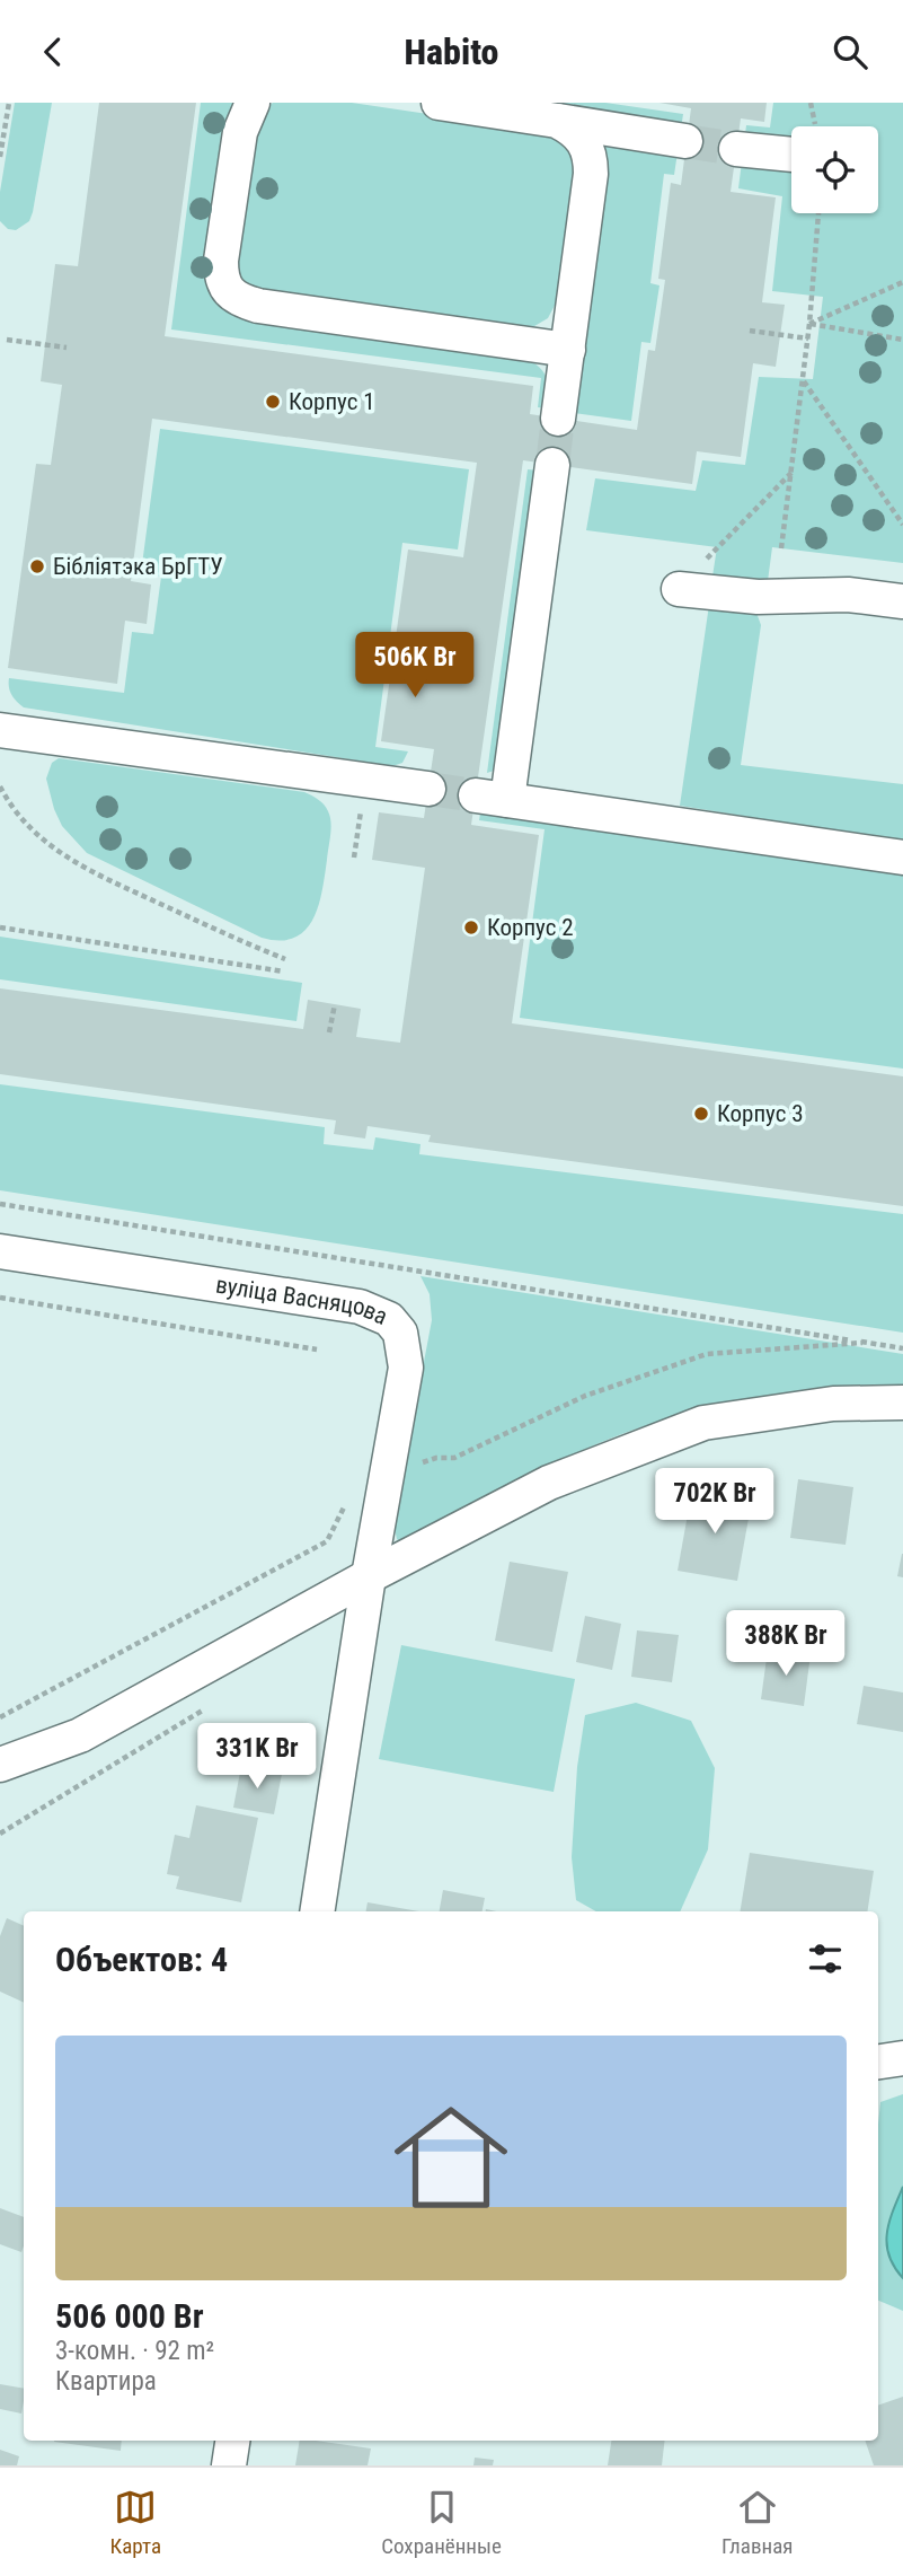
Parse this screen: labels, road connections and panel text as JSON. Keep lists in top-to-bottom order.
{
  "streets": {
    "street": ["вуліца Васняцова"]
  },
  "places": [
    "Корпус 1",
    "Бібліятэка БрГТУ",
    "Корпус 2",
    "Корпус 3"
  ],
  "page": {
    "header": "Habito",
    "price": [
      "506K Br",
      "702K Br",
      "388K Br",
      "331K Br"
    ],
    "heading": "Объектов: 4",
    "list": [
      {
        "name": "506 000 Br",
        "note": "3-комн. · 92 m² · Квартира"
      }
    ],
    "tabs": ["Карта", "Сохранённые", "Главная"]
  }
}
